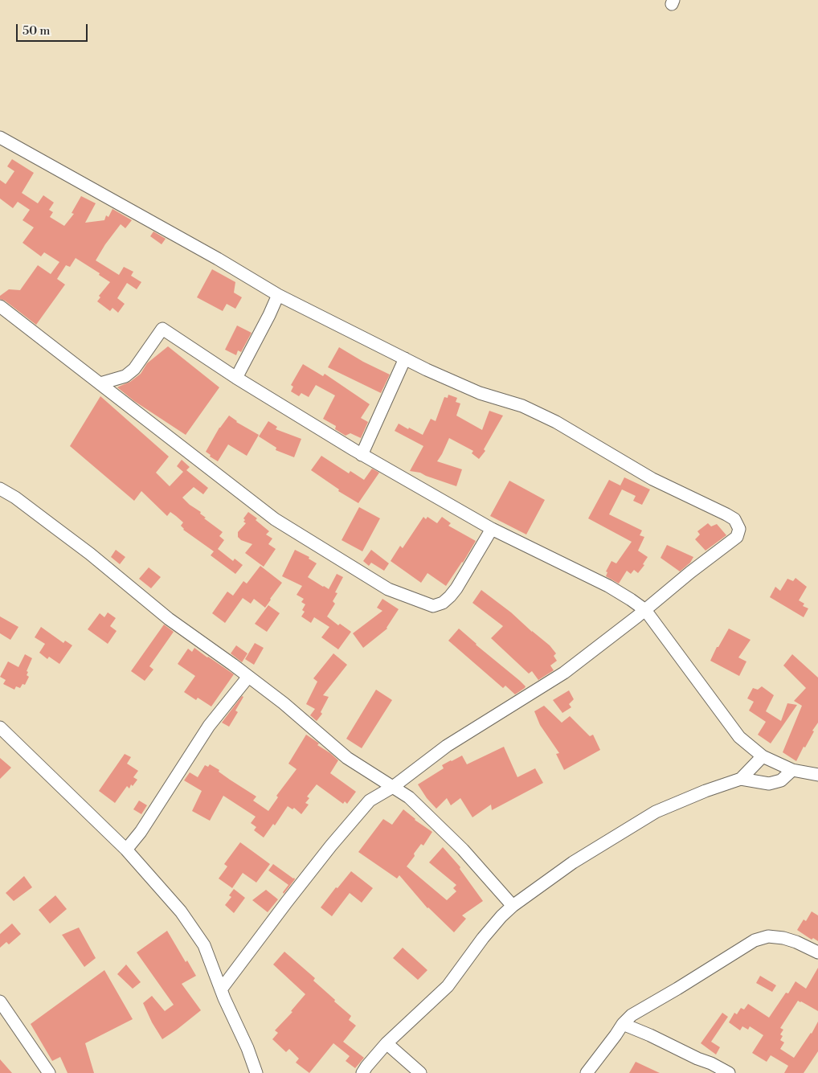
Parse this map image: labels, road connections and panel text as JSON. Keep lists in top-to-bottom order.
{
  "scale_bar": "50 m"
}
